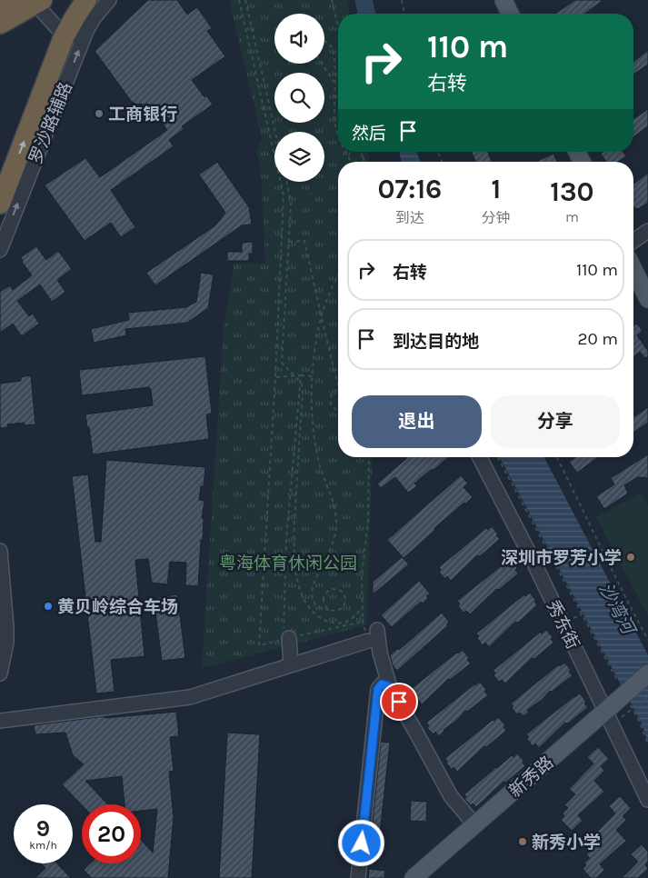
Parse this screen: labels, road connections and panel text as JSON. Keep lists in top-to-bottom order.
{
  "streets": {
    "main road": ["新秀路"],
    "street": ["罗沙路辅路", "秀东街"]
  },
  "crossings": [
    ["秀东街", "新秀路"]
  ],
  "one_way": ["罗沙路辅路"],
  "water": ["沙湾河"],
  "parks": ["粤海体育休闲公园"],
  "places": [
    "工商银行",
    "深圳市罗芳小学",
    "黄贝岭综合车场",
    "新秀小学"
  ],
  "page": {
    "turn": ["110 m", "右转"],
    "then": "然后",
    "eta": [
      "07:16",
      "到达",
      "1",
      "分钟",
      "130",
      "m"
    ],
    "list": [
      {
        "name": "右转",
        "value": "110 m"
      },
      {
        "name": "到达目的地",
        "value": "20 m"
      }
    ],
    "buttons": ["退出", "分享"],
    "speed": "9 km/h",
    "limit": "20"
  }
}
